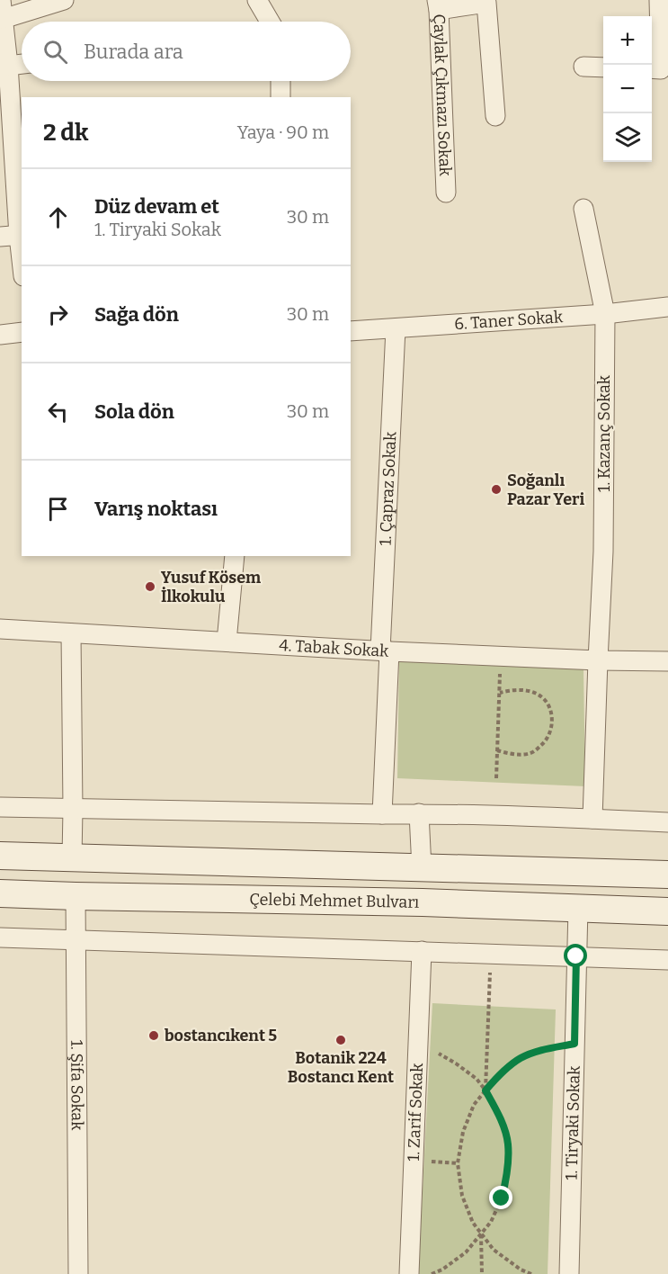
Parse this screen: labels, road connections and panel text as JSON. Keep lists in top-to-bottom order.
{
  "streets": {
    "main road": ["Çelebi Mehmet Bulvarı"],
    "street": [
      "Çaylak Çıkmazı Sokak",
      "6. Taner Sokak",
      "1. Kazanç Sokak",
      "1. Çapraz Sokak",
      "4. Tabak Sokak",
      "1. Şifa Sokak",
      "1. Zarif Sokak",
      "1. Tiryaki Sokak"
    ]
  },
  "crossings": [
    ["6. Taner Sokak", "1. Kazanç Sokak"],
    ["6. Taner Sokak", "1. Çapraz Sokak"],
    ["1. Kazanç Sokak", "4. Tabak Sokak"],
    ["1. Çapraz Sokak", "4. Tabak Sokak"],
    ["Çelebi Mehmet Bulvarı", "1. Şifa Sokak"],
    ["Çelebi Mehmet Bulvarı", "1. Tiryaki Sokak"]
  ],
  "places": [
    "Soğanlı Pazar Yeri",
    "Yusuf Kösem İlkokulu",
    "bostancıkent 5",
    "Botanik 224 Bostancı Kent"
  ],
  "page": {
    "map_buttons": ["+", "−"],
    "search": "Burada ara",
    "heading": ["2 dk", "Yaya · 90 m"],
    "list": [
      ["Düz devam et", "1. Tiryaki Sokak", "30 m"],
      ["Sağa dön", "30 m"],
      ["Sola dön", "30 m"],
      "Varış noktası"
    ]
  }
}
